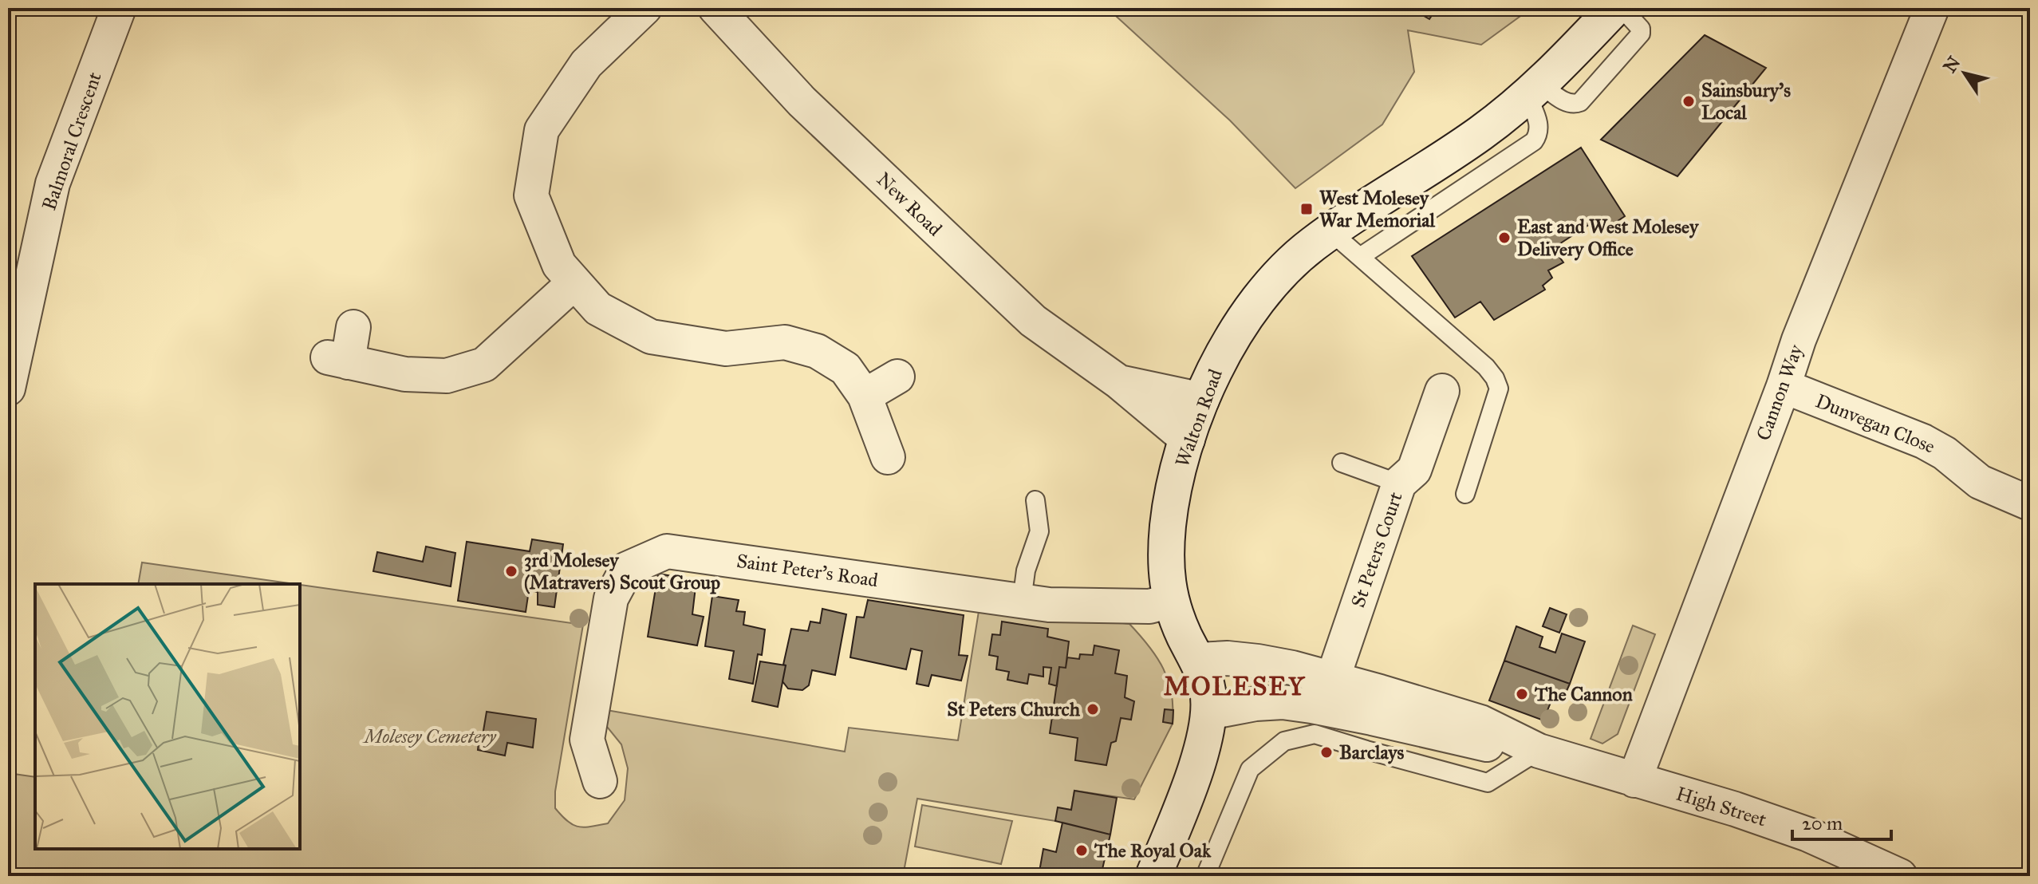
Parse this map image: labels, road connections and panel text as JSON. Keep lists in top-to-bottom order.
{
  "streets": {
    "main road": ["Walton Road"],
    "street": [
      "Balmoral Crescent",
      "New Road",
      "Cannon Way",
      "Dunvegan Close",
      "St Peters Court",
      "Saint Peter's Road",
      "High Street"
    ]
  },
  "crossings": [
    ["New Road", "Walton Road"],
    ["Cannon Way", "Dunvegan Close"],
    ["Cannon Way", "High Street"],
    ["Walton Road", "Saint Peter's Road"],
    ["Walton Road", "High Street"],
    ["St Peters Court", "High Street"]
  ],
  "districts": ["MOLESEY"],
  "parks": ["Molesey Cemetery"],
  "places": {
    "other": [
      "Sainsbury's Local",
      "East and West Molesey Delivery Office",
      "3rd Molesey (Matravers) Scout Group",
      "The Cannon",
      "St Peters Church",
      "Barclays",
      "The Royal Oak"
    ],
    "transit": ["West Molesey War Memorial"]
  },
  "scale_bar": "20 m",
  "north": "top left"
}
